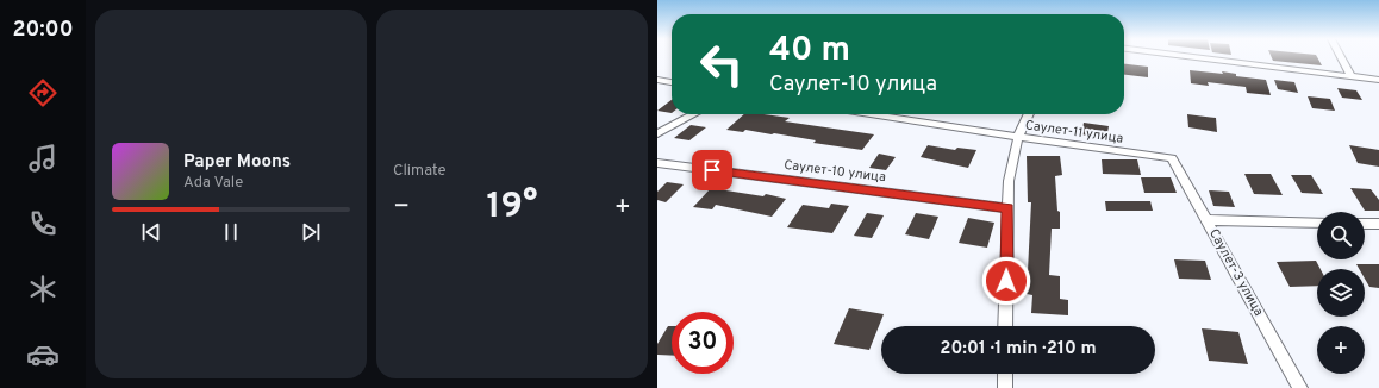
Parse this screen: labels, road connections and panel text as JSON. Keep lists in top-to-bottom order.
{
  "streets": {
    "street": ["Саулет-11 улица", "Саулет-10 улица", "Саулет-3 улица"]
  },
  "crossings": [
    ["Саулет-11 улица", "Саулет-3 улица"]
  ],
  "page": {
    "tabs": "20:00",
    "tile": "Climate",
    "turn": ["40 m", "Саулет-10 улица"],
    "song": ["Paper Moons", "Ada Vale"],
    "heat": ["−", "19°", "+"],
    "map_buttons": "+",
    "limit": "30",
    "trip": "20:01 · 1 min · 210 m"
  }
}
